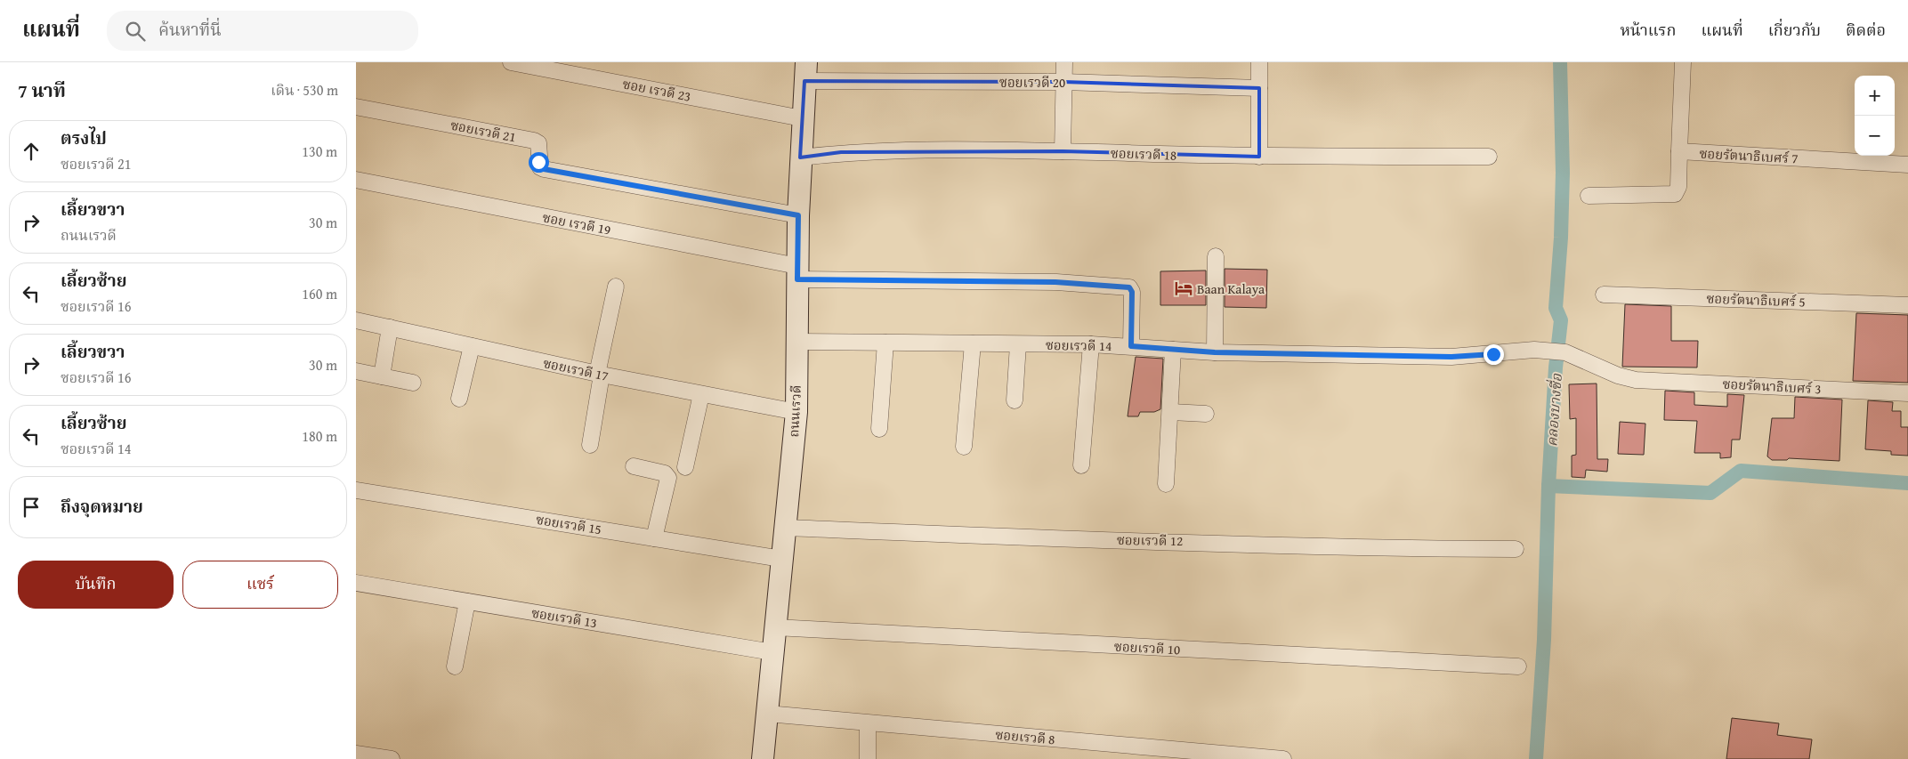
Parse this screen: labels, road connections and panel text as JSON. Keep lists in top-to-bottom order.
{
  "streets": {
    "street": [
      "ซอยเรวดี 20",
      "ซอย เรวดี 23",
      "ซอยเรวดี 21",
      "ซอยเรวดี 18",
      "ซอยรัตนาธิเบศร์ 7",
      "ซอย เรวดี 19",
      "ซอยรัตนาธิเบศร์ 5",
      "ซอยเรวดี 14",
      "ซอยเรวดี 17",
      "ซอยรัตนาธิเบศร์ 3",
      "ถนนเรวดี",
      "ซอยเรวดี 15",
      "ซอยเรวดี 12",
      "ซอยเรวดี 13",
      "ซอยเรวดี 10",
      "ซอยเรวดี 8"
    ]
  },
  "crossings": [
    ["ซอยเรวดี 20", "ถนนเรวดี"],
    ["ซอย เรวดี 23", "ถนนเรวดี"],
    ["ซอยเรวดี 21", "ถนนเรวดี"],
    ["ซอยเรวดี 18", "ถนนเรวดี"],
    ["ซอย เรวดี 19", "ซอยเรวดี 14"],
    ["ซอย เรวดี 19", "ถนนเรวดี"],
    ["ซอยเรวดี 14", "ซอยรัตนาธิเบศร์ 3"],
    ["ซอยเรวดี 14", "ถนนเรวดี"],
    ["ซอยเรวดี 17", "ถนนเรวดี"],
    ["ถนนเรวดี", "ซอยเรวดี 15"],
    ["ถนนเรวดี", "ซอยเรวดี 12"],
    ["ถนนเรวดี", "ซอยเรวดี 13"],
    ["ถนนเรวดี", "ซอยเรวดี 10"],
    ["ถนนเรวดี", "ซอยเรวดี 8"]
  ],
  "water": ["คลองบางซื่อ"],
  "places": {
    "hotel": ["Baan Kalaya"]
  },
  "page": {
    "header": "แผนที่",
    "search": "ค้นหาที่นี่",
    "nav": [
      "หน้าแรก",
      "แผนที่",
      "เกี่ยวกับ",
      "ติดต่อ"
    ],
    "heading": ["7 นาที", "เดิน · 530 m"],
    "map_buttons": ["+", "−"],
    "list": [
      ["ตรงไป", "ซอยเรวดี 21", "130 m"],
      ["เลี้ยวขวา", "ถนนเรวดี", "30 m"],
      ["เลี้ยวซ้าย", "ซอยเรวดี 16", "160 m"],
      ["เลี้ยวขวา", "ซอยเรวดี 16", "30 m"],
      ["เลี้ยวซ้าย", "ซอยเรวดี 14", "180 m"],
      "ถึงจุดหมาย"
    ],
    "buttons": ["บันทึก", "แชร์"]
  }
}
